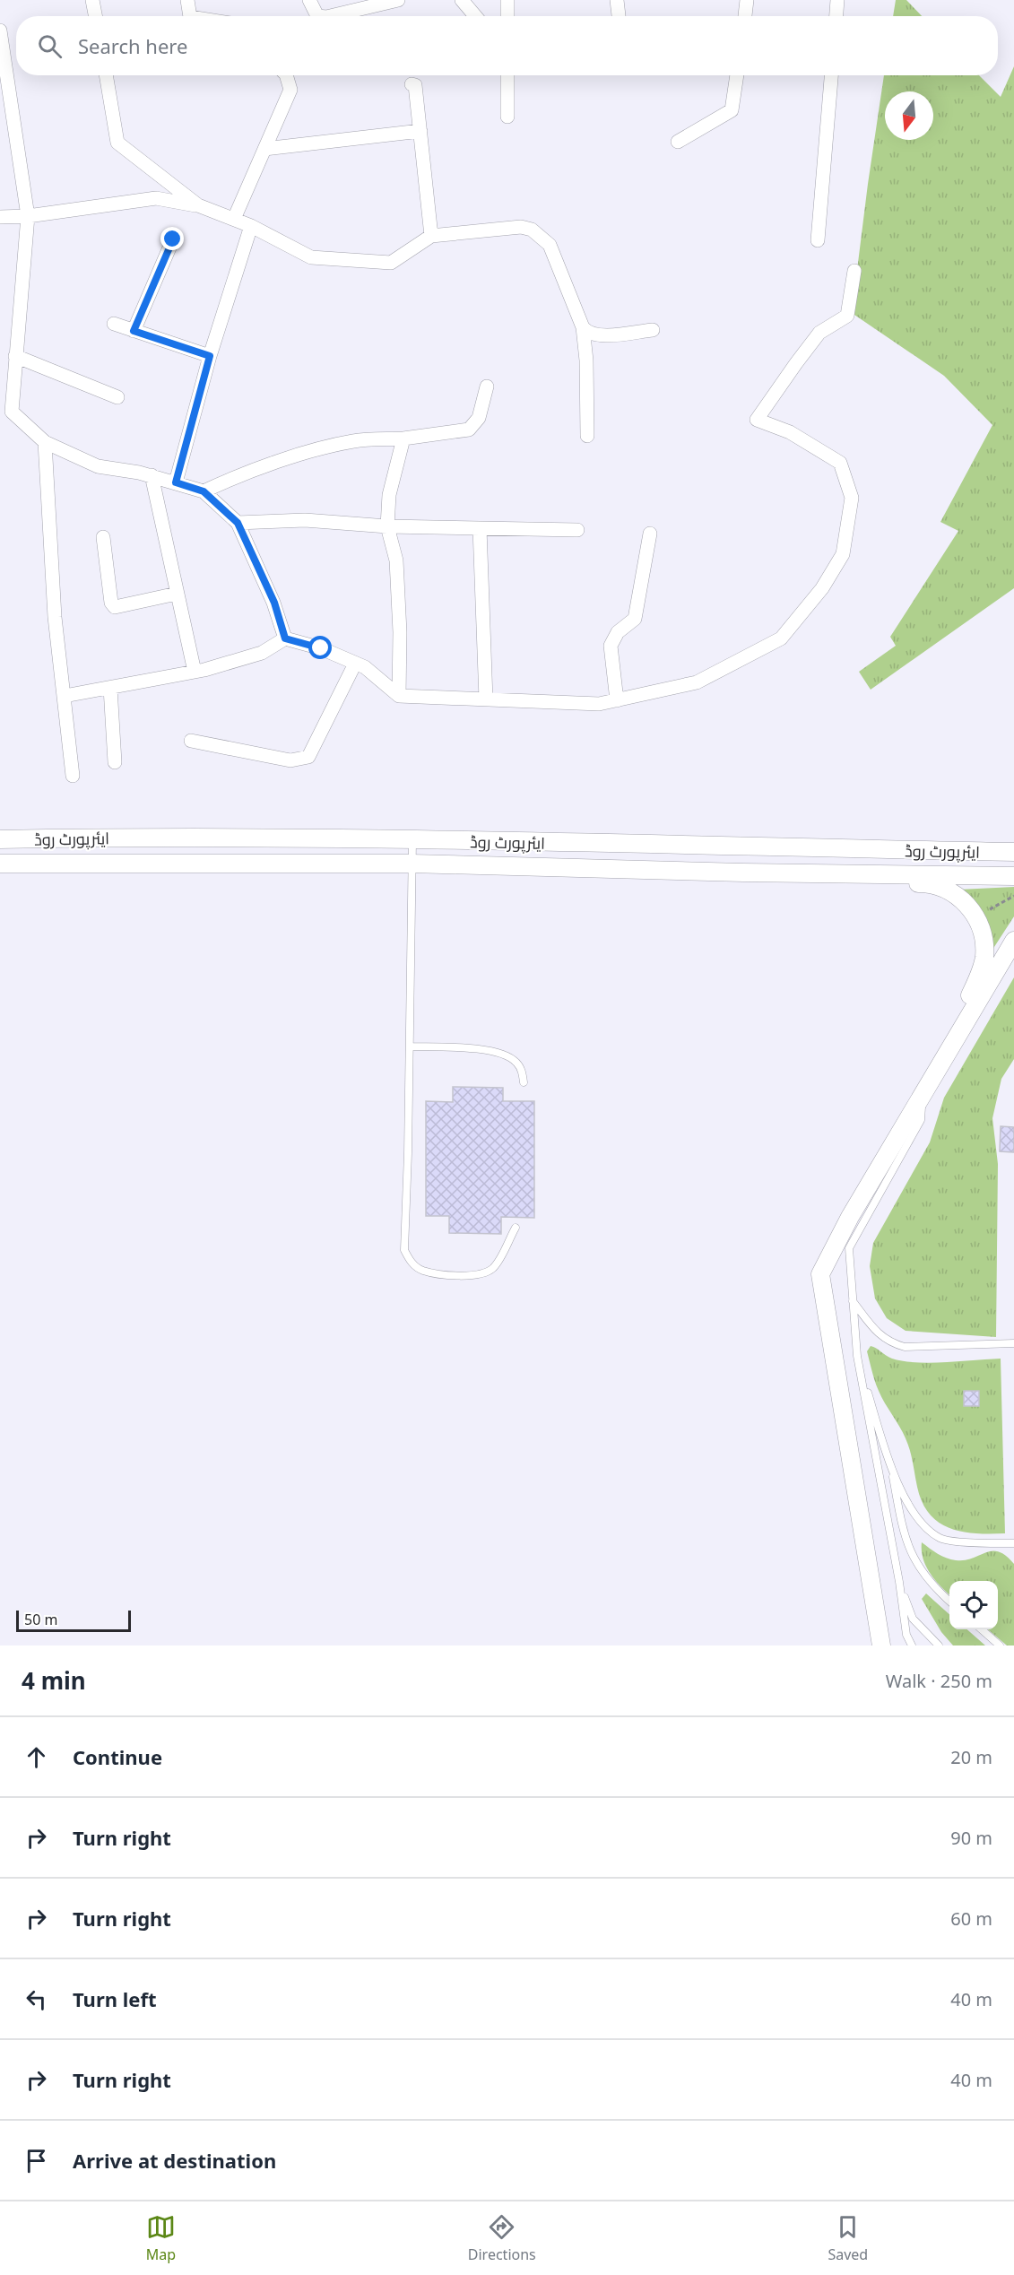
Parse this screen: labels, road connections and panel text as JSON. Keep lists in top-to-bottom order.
{
  "streets": {
    "main road": ["ایئرپورٹ روڈ"]
  },
  "scale_bar": "50 m",
  "north": "bottom",
  "page": {
    "search": "Search here",
    "scale": "50 m",
    "heading": ["4 min", "Walk · 250 m"],
    "list": [
      ["Continue", "20 m"],
      ["Turn right", "90 m"],
      ["Turn right", "60 m"],
      ["Turn left", "40 m"],
      ["Turn right", "40 m"],
      "Arrive at destination"
    ],
    "nav": ["Map", "Directions", "Saved"]
  }
}
